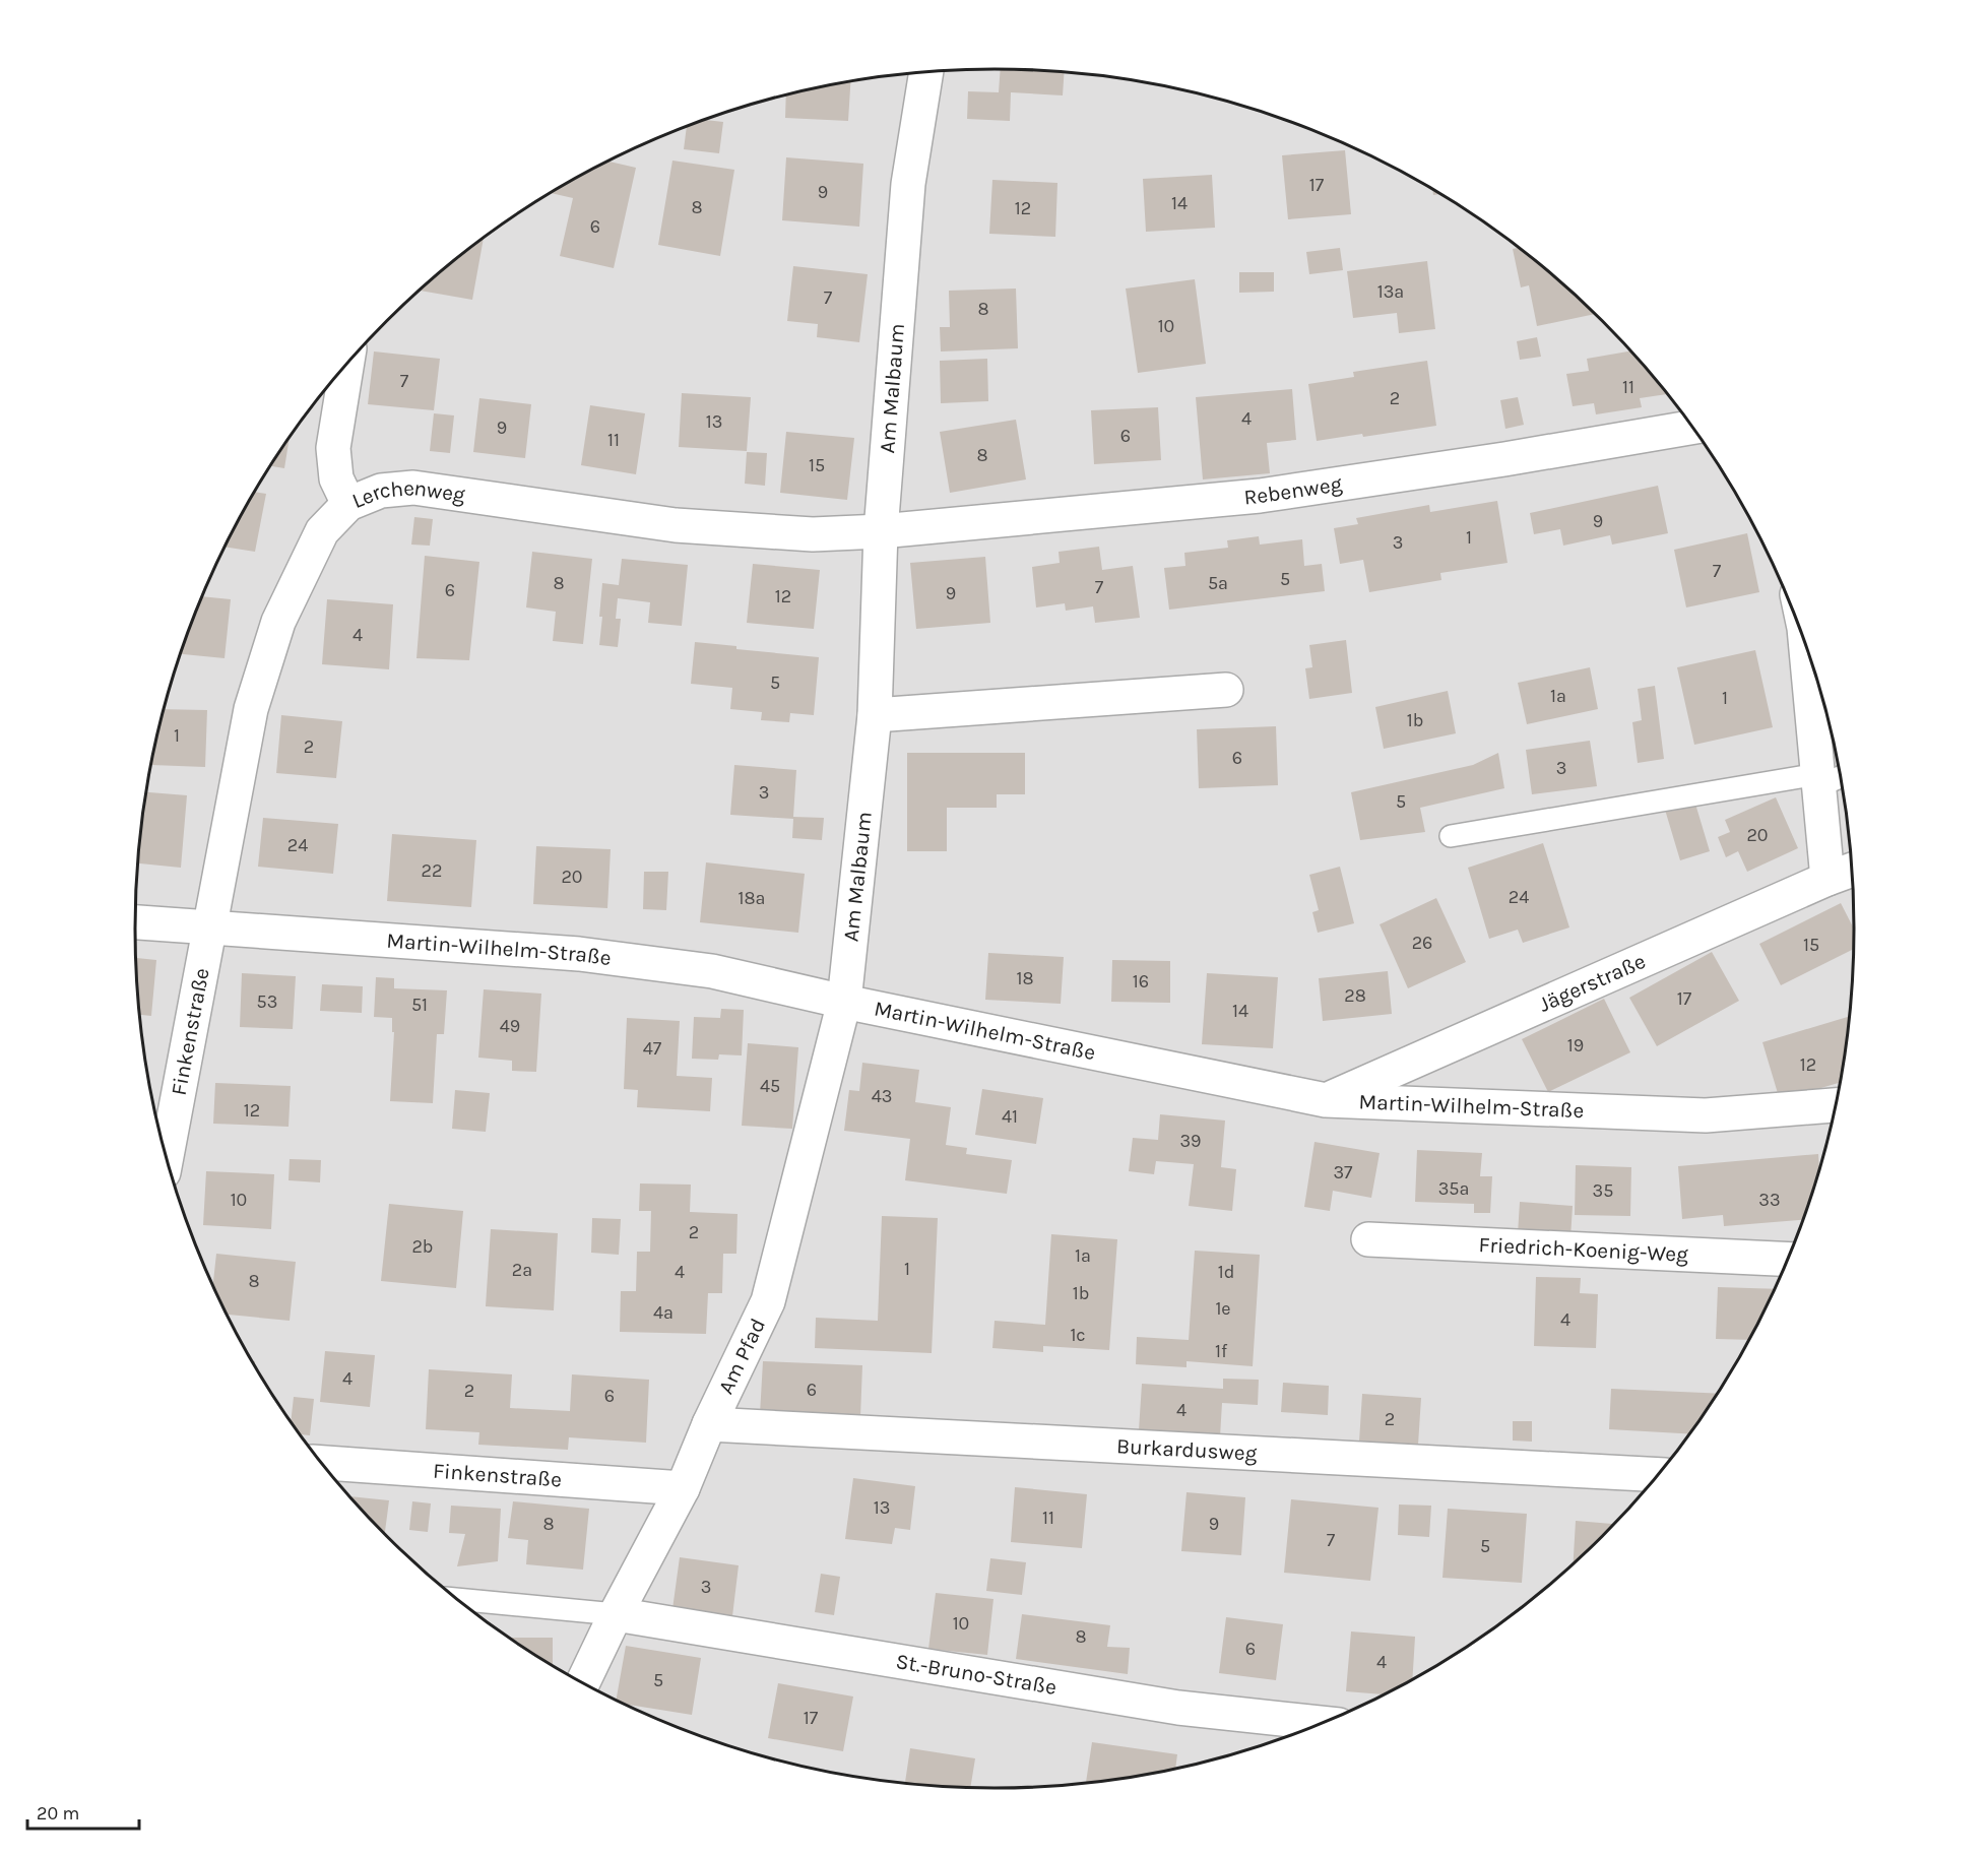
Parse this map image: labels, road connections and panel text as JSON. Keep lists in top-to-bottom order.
{
  "streets": {
    "street": [
      "Am Malbaum",
      "Rebenweg",
      "Lerchenweg",
      "Martin-Wilhelm-Straße",
      "Jägerstraße",
      "Finkenstraße",
      "Friedrich-Koenig-Weg",
      "Am Pfad",
      "Burkardusweg",
      "St.-Bruno-Straße"
    ]
  },
  "crossings": [
    ["Am Malbaum", "Rebenweg"],
    ["Am Malbaum", "Lerchenweg"],
    ["Am Malbaum", "Martin-Wilhelm-Straße"],
    ["Am Malbaum", "Am Pfad"],
    ["Rebenweg", "Lerchenweg"],
    ["Lerchenweg", "Martin-Wilhelm-Straße"],
    ["Lerchenweg", "Finkenstraße"],
    ["Martin-Wilhelm-Straße", "Jägerstraße"],
    ["Martin-Wilhelm-Straße", "Finkenstraße"],
    ["Martin-Wilhelm-Straße", "Am Pfad"],
    ["Finkenstraße", "Am Pfad"],
    ["Am Pfad", "Burkardusweg"],
    ["Am Pfad", "St.-Bruno-Straße"]
  ],
  "house_numbers": [
    "17",
    "9",
    "14",
    "8",
    "12",
    "6",
    "13a",
    "7",
    "8",
    "10",
    "7",
    "11",
    "2",
    "4",
    "13",
    "9",
    "6",
    "11",
    "8",
    "15",
    "9",
    "1",
    "3",
    "7",
    "5",
    "8",
    "5a",
    "7",
    "6",
    "9",
    "12",
    "4",
    "5",
    "1a",
    "1",
    "1b",
    "1",
    "2",
    "6",
    "3",
    "3",
    "5",
    "20",
    "24",
    "22",
    "20",
    "24",
    "18a",
    "26",
    "15",
    "18",
    "16",
    "28",
    "17",
    "53",
    "51",
    "14",
    "49",
    "19",
    "47",
    "12",
    "45",
    "43",
    "12",
    "41",
    "39",
    "37",
    "35a",
    "35",
    "10",
    "33",
    "2",
    "2b",
    "1a",
    "1",
    "2a",
    "4",
    "1d",
    "8",
    "1b",
    "1e",
    "4a",
    "4",
    "1c",
    "1f",
    "4",
    "6",
    "2",
    "6",
    "4",
    "2",
    "13",
    "11",
    "8",
    "9",
    "7",
    "5",
    "3",
    "10",
    "8",
    "6",
    "4",
    "5",
    "17"
  ],
  "scale_bar": "20 m"
}
